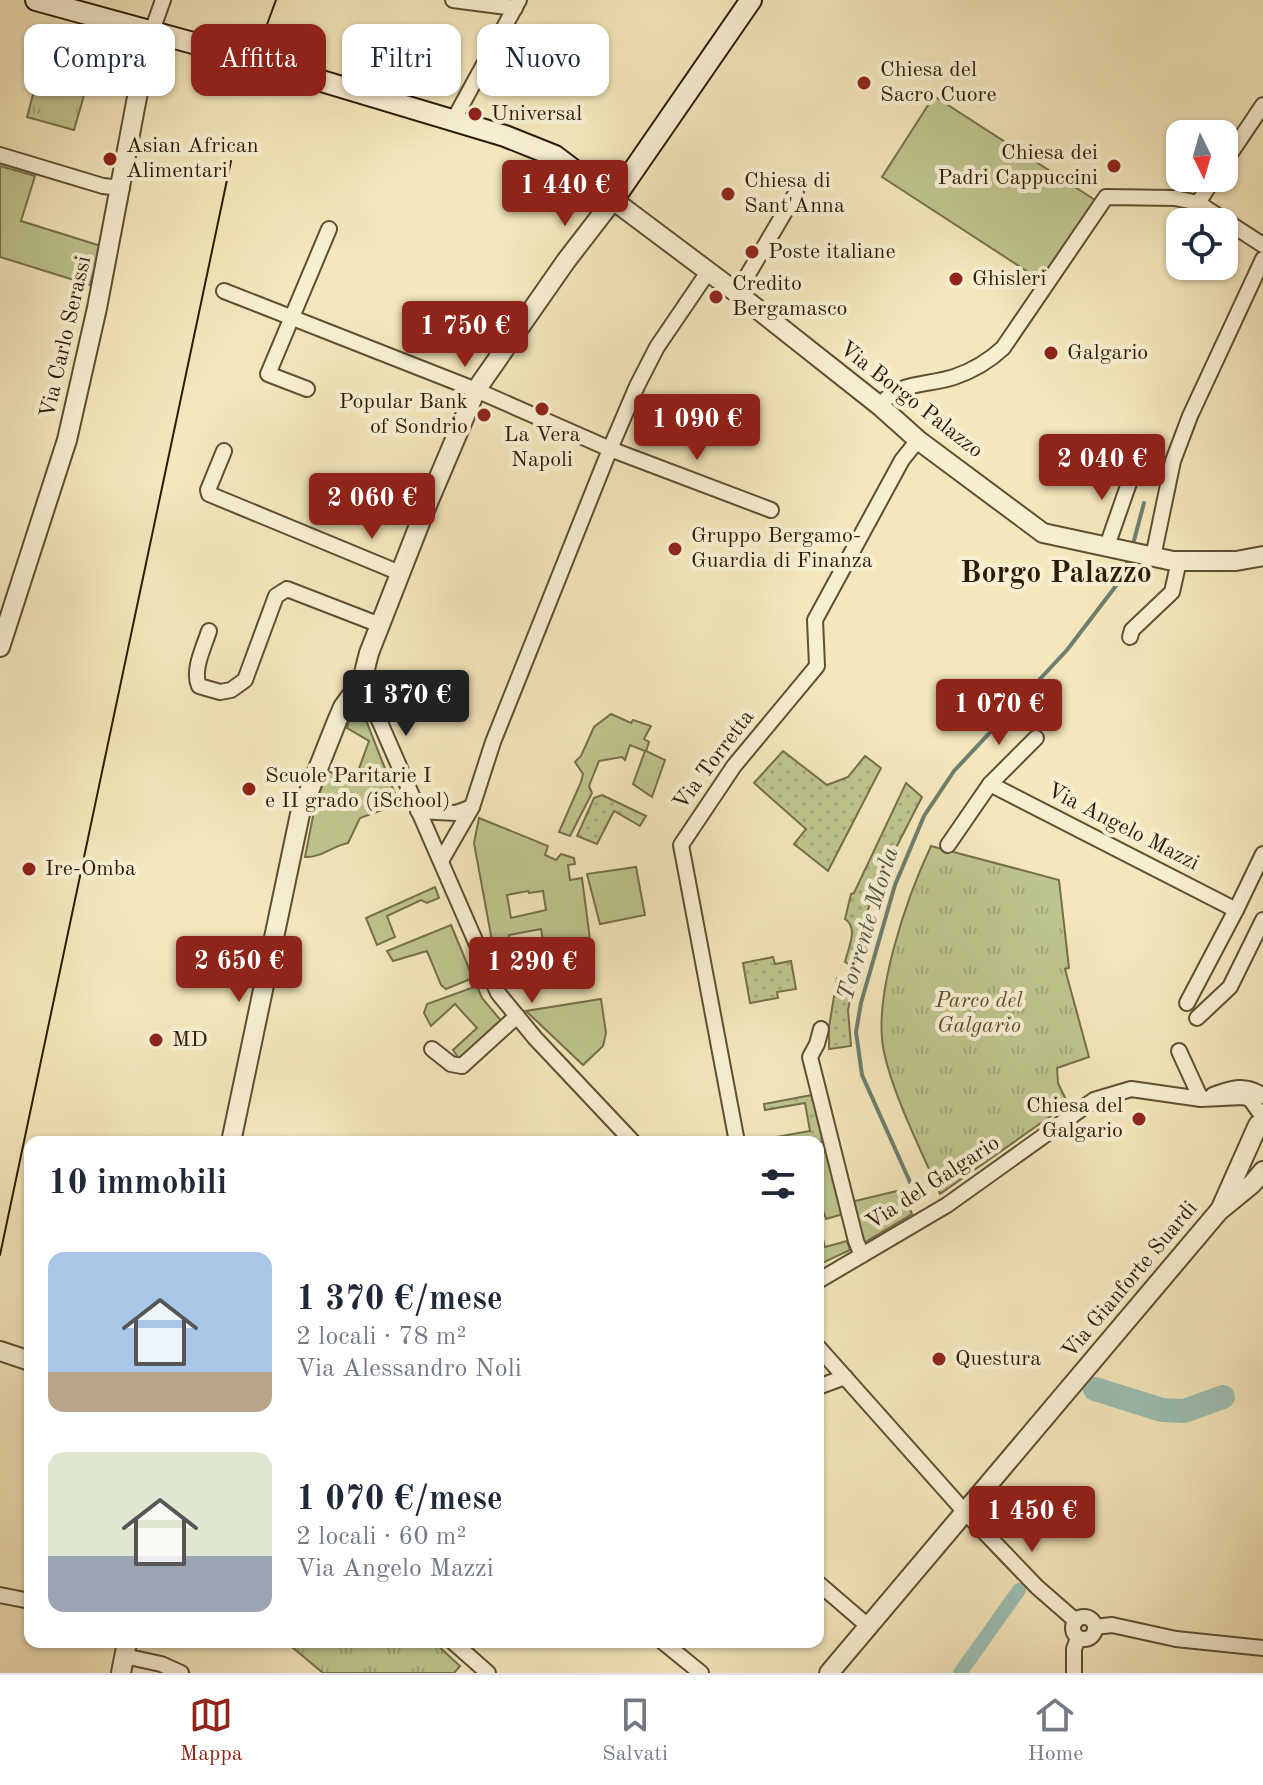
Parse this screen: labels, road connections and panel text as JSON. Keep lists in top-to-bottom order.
{
  "streets": {
    "main road": ["Via Borgo Palazzo"],
    "street": [
      "Via Carlo Serassi",
      "Via Torretta",
      "Via Angelo Mazzi",
      "Via del Galgario",
      "Via Gianforte Suardi"
    ]
  },
  "crossings": [
    ["Via Borgo Palazzo", "Via Torretta"],
    ["Via del Galgario", "Via Gianforte Suardi"]
  ],
  "districts": ["Borgo Palazzo"],
  "water": ["Torrente Morla"],
  "parks": ["Parco del Galgario"],
  "places": [
    "Chiesa del Sacro Cuore",
    "Universal",
    "Asian African Alimentari",
    "Chiesa dei Padri Cappuccini",
    "Chiesa di Sant'Anna",
    "Poste italiane",
    "Ghisleri",
    "Credito Bergamasco",
    "Galgario",
    "La Vera Napoli",
    "Popular Bank of Sondrio",
    "Gruppo Bergamo- Guardia di Finanza",
    "Scuole Paritarie I e II grado (iSchool)",
    "Ire-Omba",
    "MD",
    "Chiesa del Galgario",
    "Questura"
  ],
  "north": "bottom",
  "page": {
    "chip": [
      "Compra",
      "Affitta",
      "Filtri",
      "Nuovo"
    ],
    "price": [
      "1 440 €",
      "1 750 €",
      "1 090 €",
      "2 040 €",
      "2 060 €",
      "1 370 €",
      "1 070 €",
      "2 650 €",
      "1 290 €",
      "1 450 €"
    ],
    "heading": "10 immobili",
    "list": [
      {
        "name": "1 370 €/mese",
        "note": "2 locali · 78 m² · Via Alessandro Noli"
      },
      {
        "name": "1 070 €/mese",
        "note": "2 locali · 60 m² · Via Angelo Mazzi"
      }
    ],
    "tabs": ["Mappa", "Salvati", "Home"]
  }
}
